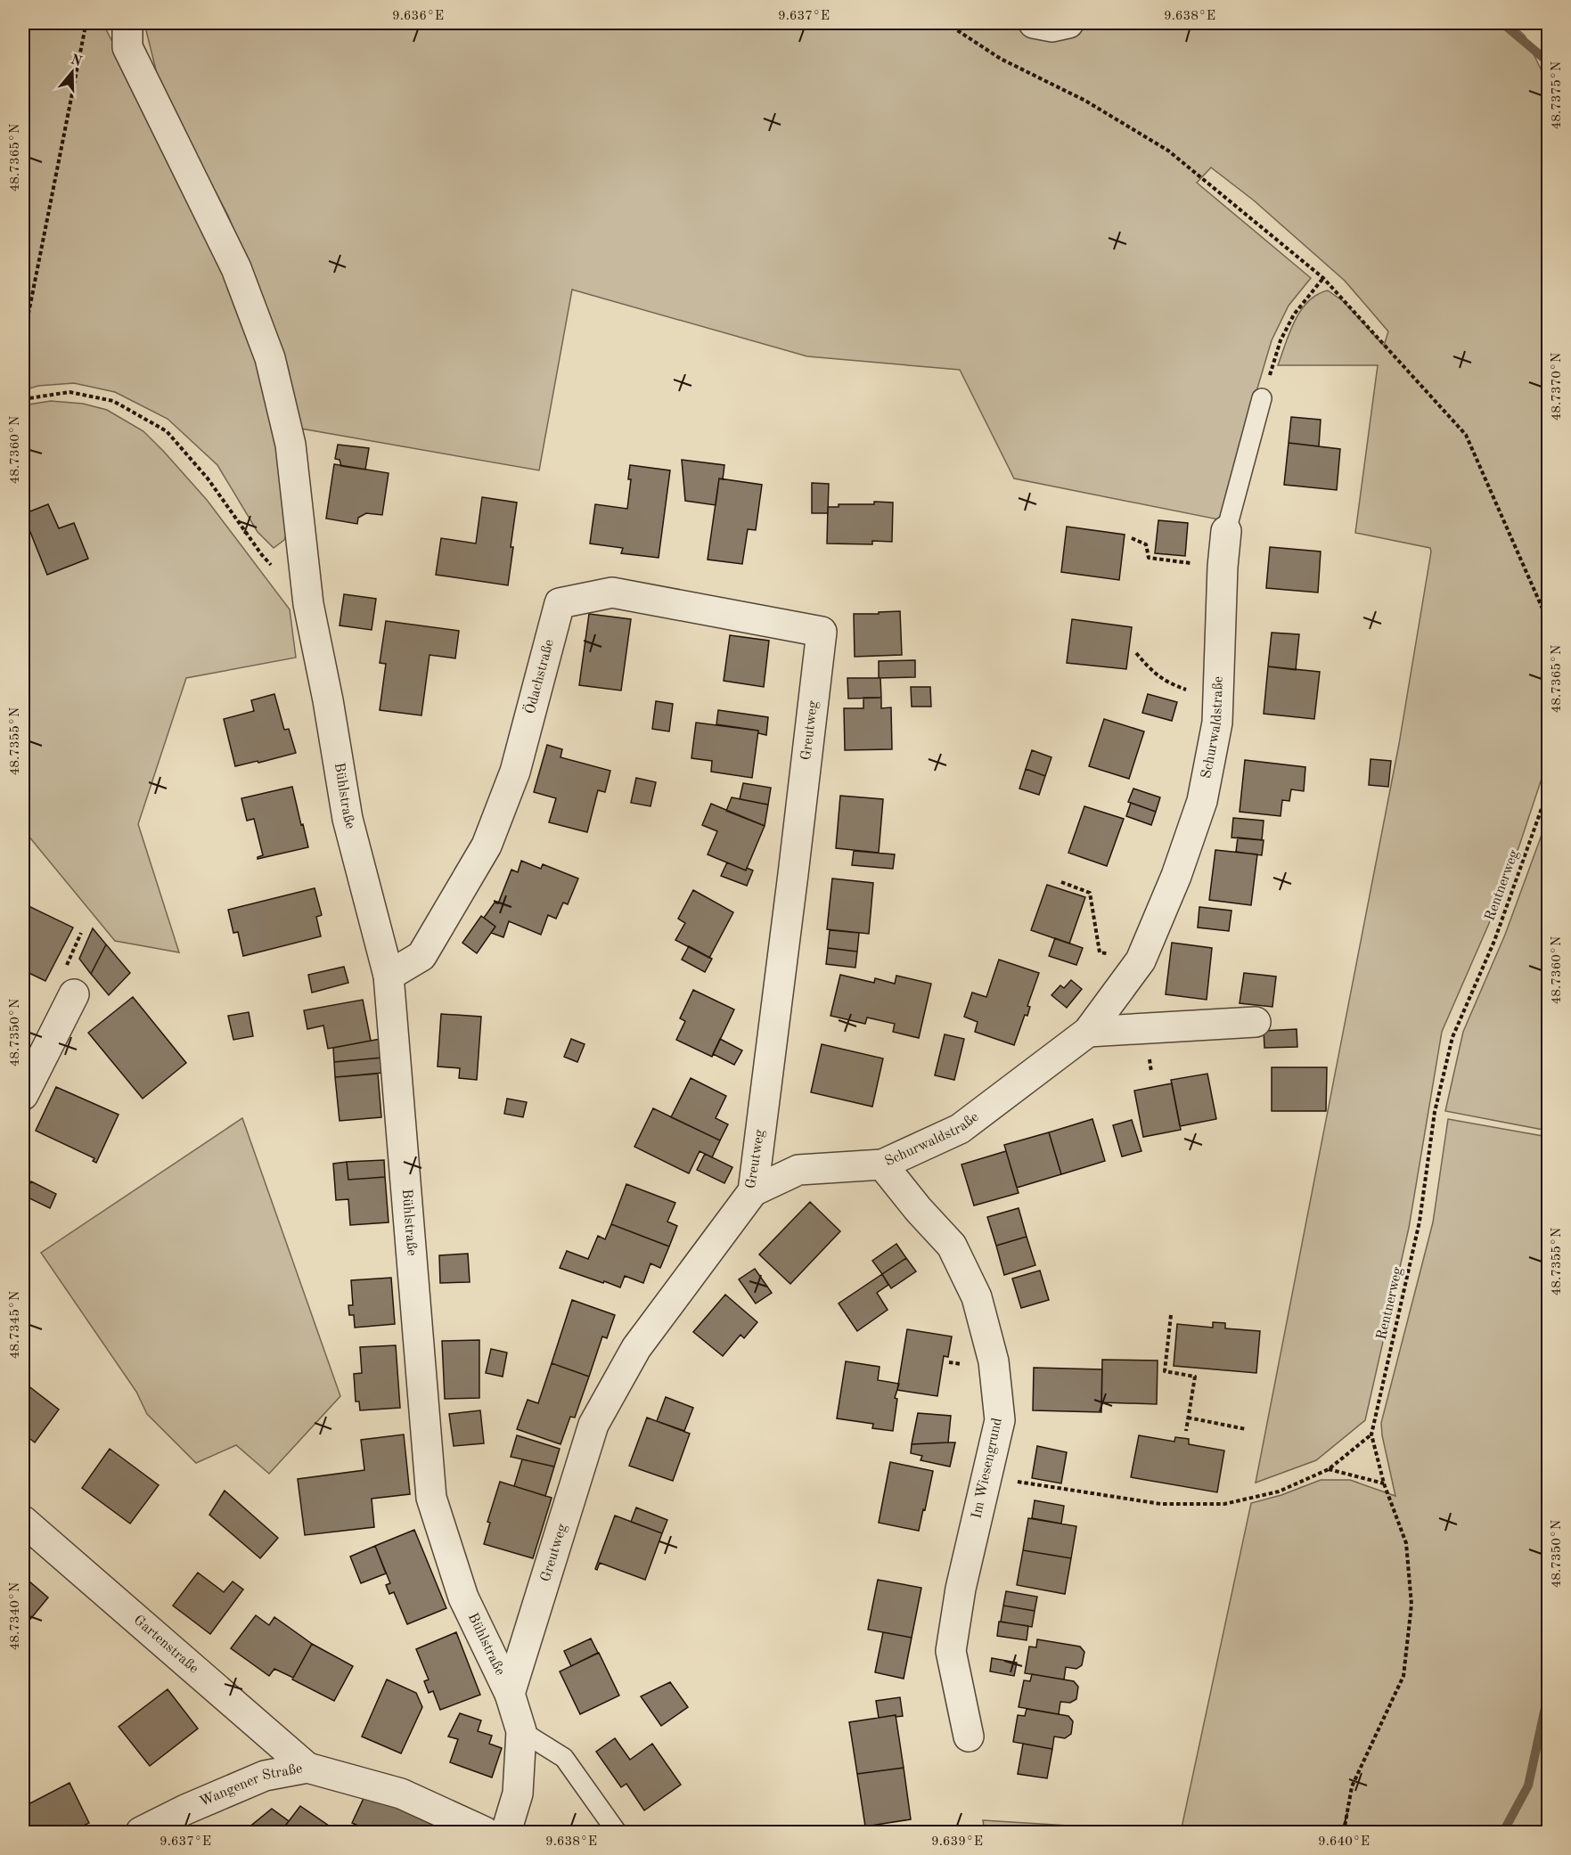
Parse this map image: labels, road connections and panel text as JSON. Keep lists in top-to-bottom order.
{
  "streets": {
    "street": [
      "Ödachstraße",
      "Schurwaldstraße",
      "Greutweg",
      "Bühlstraße",
      "Im Wiesengrund",
      "Gartenstraße",
      "Wangener Straße"
    ],
    "path": ["Rentnerweg"]
  },
  "crossings": [
    ["Ödachstraße", "Greutweg"],
    ["Ödachstraße", "Bühlstraße"],
    ["Schurwaldstraße", "Greutweg"],
    ["Schurwaldstraße", "Im Wiesengrund"],
    ["Greutweg", "Bühlstraße"],
    ["Gartenstraße", "Wangener Straße"]
  ],
  "north": "top",
  "coordinates": [
    "9.636°E",
    "9.637°E",
    "9.638°E",
    "48.7375°N",
    "48.7365°N",
    "48.7370°N",
    "48.7360°N",
    "48.7355°N",
    "48.7350°N",
    "48.7345°N",
    "48.7340°N",
    "9.639°E",
    "9.640°E"
  ]
}
